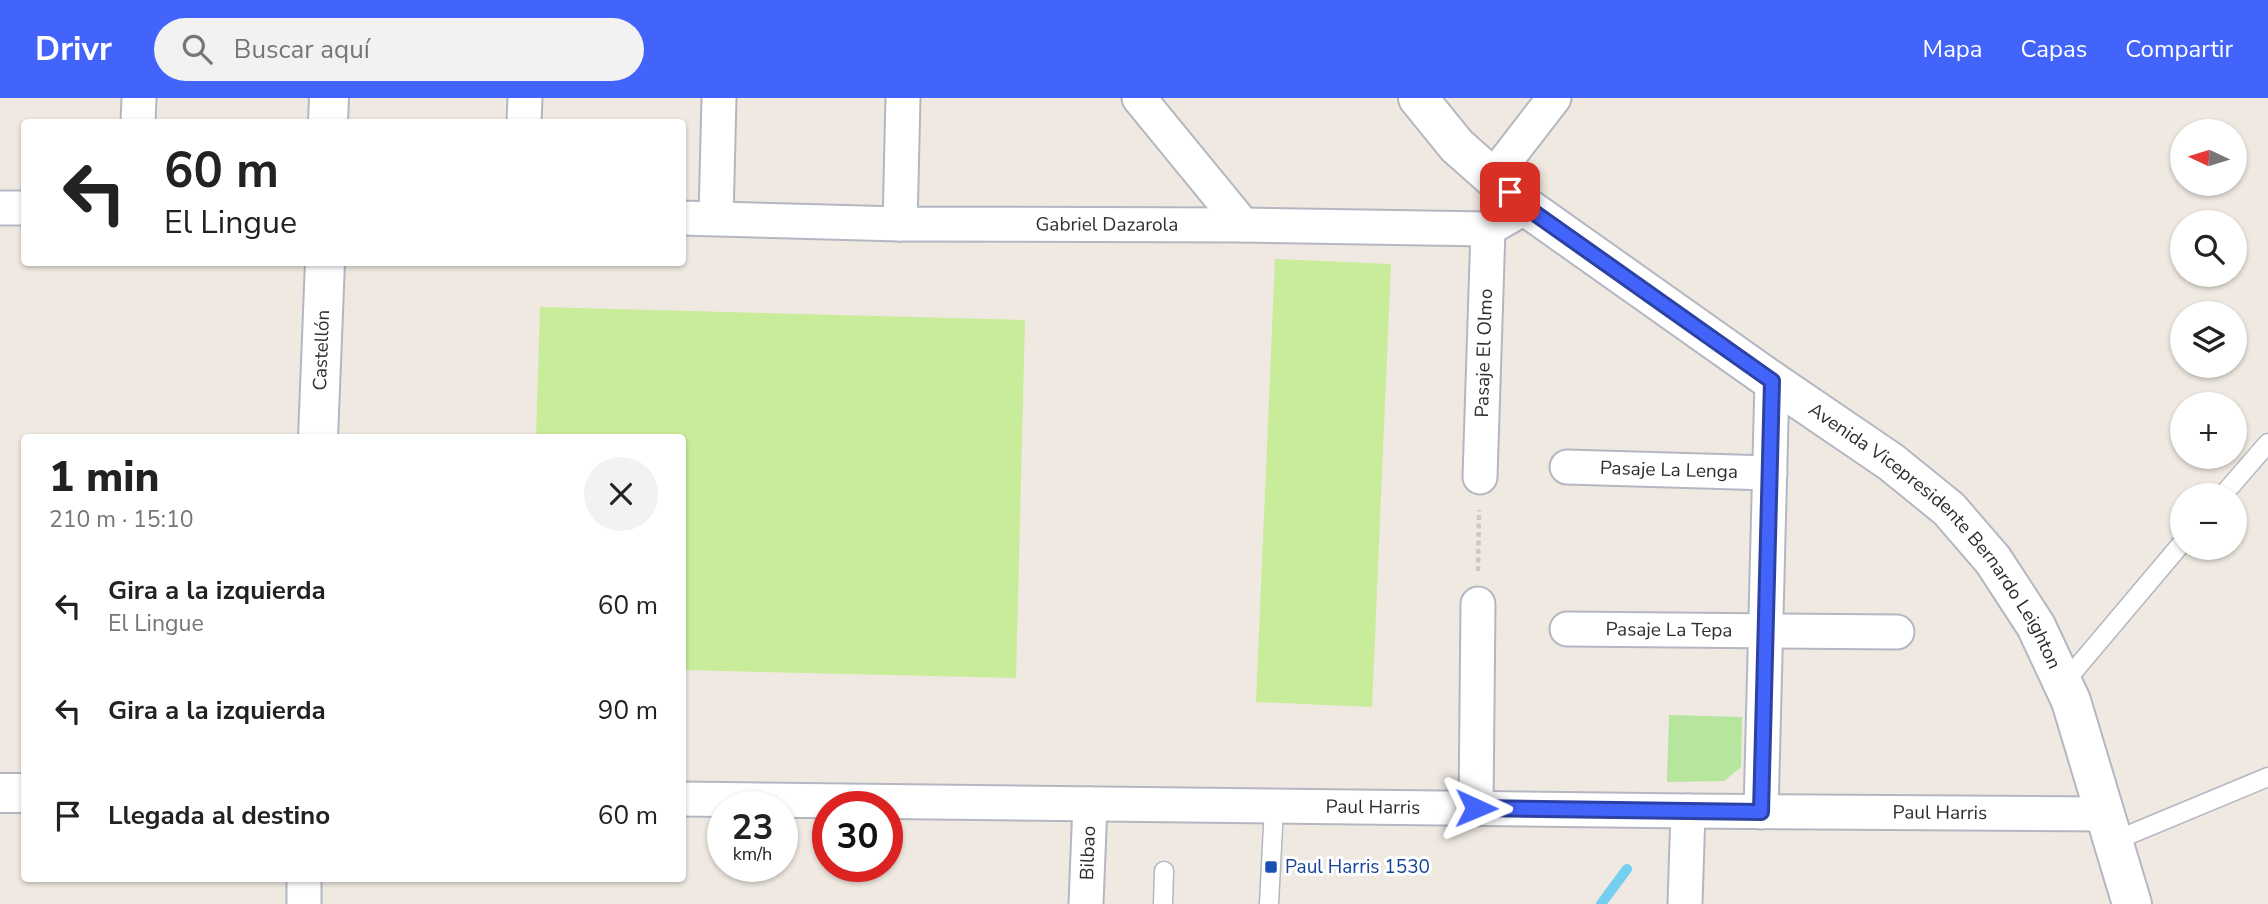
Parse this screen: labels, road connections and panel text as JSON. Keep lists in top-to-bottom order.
{
  "streets": {
    "main road": ["Castellón", "Avenida Vicepresidente Bernardo Leighton"],
    "street": [
      "Gabriel Dazarola",
      "Pasaje El Olmo",
      "Pasaje La Lenga",
      "Pasaje La Tepa",
      "Paul Harris",
      "Bilbao"
    ]
  },
  "crossings": [
    ["Gabriel Dazarola", "Pasaje El Olmo"],
    ["Avenida Vicepresidente Bernardo Leighton", "Paul Harris"],
    ["Paul Harris", "Bilbao"]
  ],
  "places": {
    "transit": ["Paul Harris 1530"]
  },
  "north": "left",
  "page": {
    "header": "Drivr",
    "search": "Buscar aquí",
    "nav": ["Mapa", "Capas", "Compartir"],
    "map_buttons": ["+", "−"],
    "turn": ["60 m", "El Lingue"],
    "heading": ["1 min", "210 m · 15:10"],
    "list": [
      {
        "name": "Gira a la izquierda",
        "note": "El Lingue",
        "value": "60 m"
      },
      {
        "name": "Gira a la izquierda",
        "value": "90 m"
      },
      {
        "name": "Llegada al destino",
        "value": "60 m"
      }
    ],
    "speed": "23 km/h",
    "limit": "30"
  }
}
